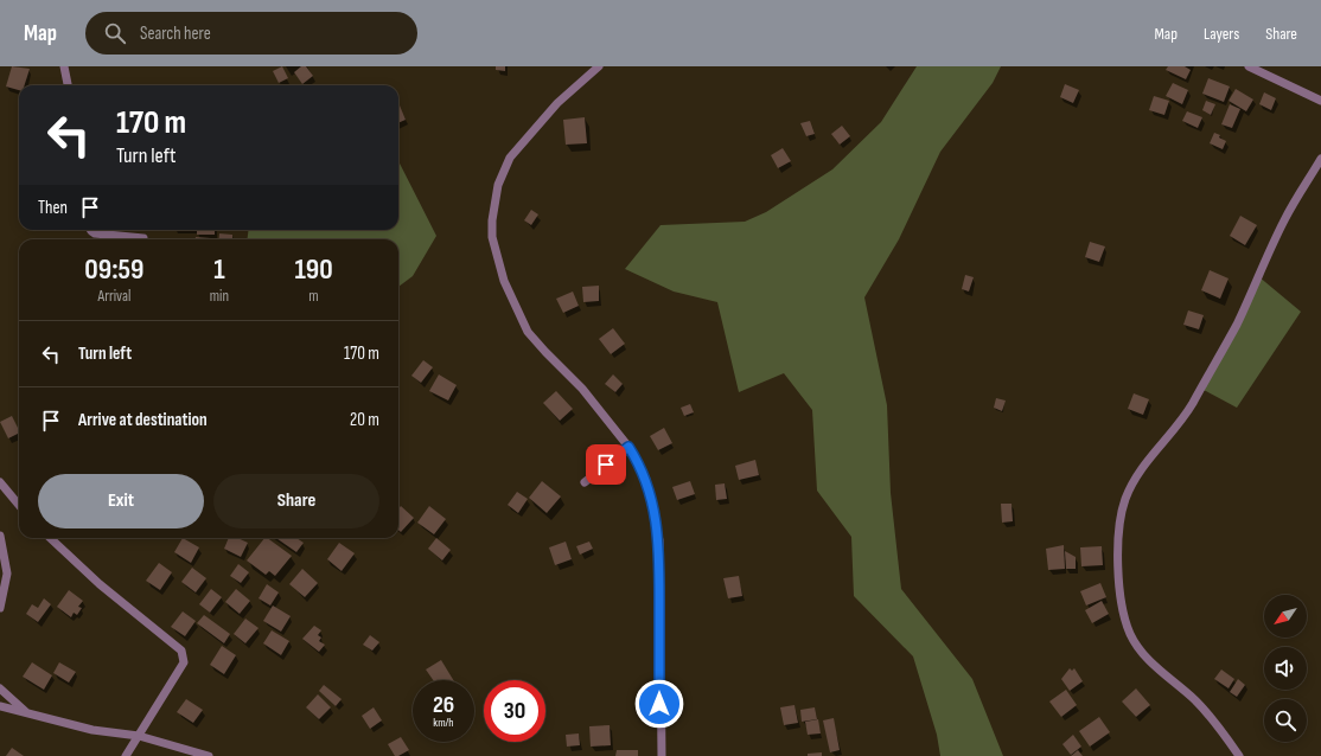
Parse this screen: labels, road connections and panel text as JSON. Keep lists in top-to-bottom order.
{
  "north": "bottom left",
  "page": {
    "header": "Map",
    "search": "Search here",
    "nav": ["Map", "Layers", "Share"],
    "turn": ["170 m", "Turn left"],
    "then": "Then",
    "eta": [
      "09:59",
      "Arrival",
      "1",
      "min",
      "190",
      "m"
    ],
    "list": [
      {
        "name": "Turn left",
        "value": "170 m"
      },
      {
        "name": "Arrive at destination",
        "value": "20 m"
      }
    ],
    "buttons": ["Exit", "Share"],
    "speed": "26 km/h",
    "limit": "30"
  }
}
